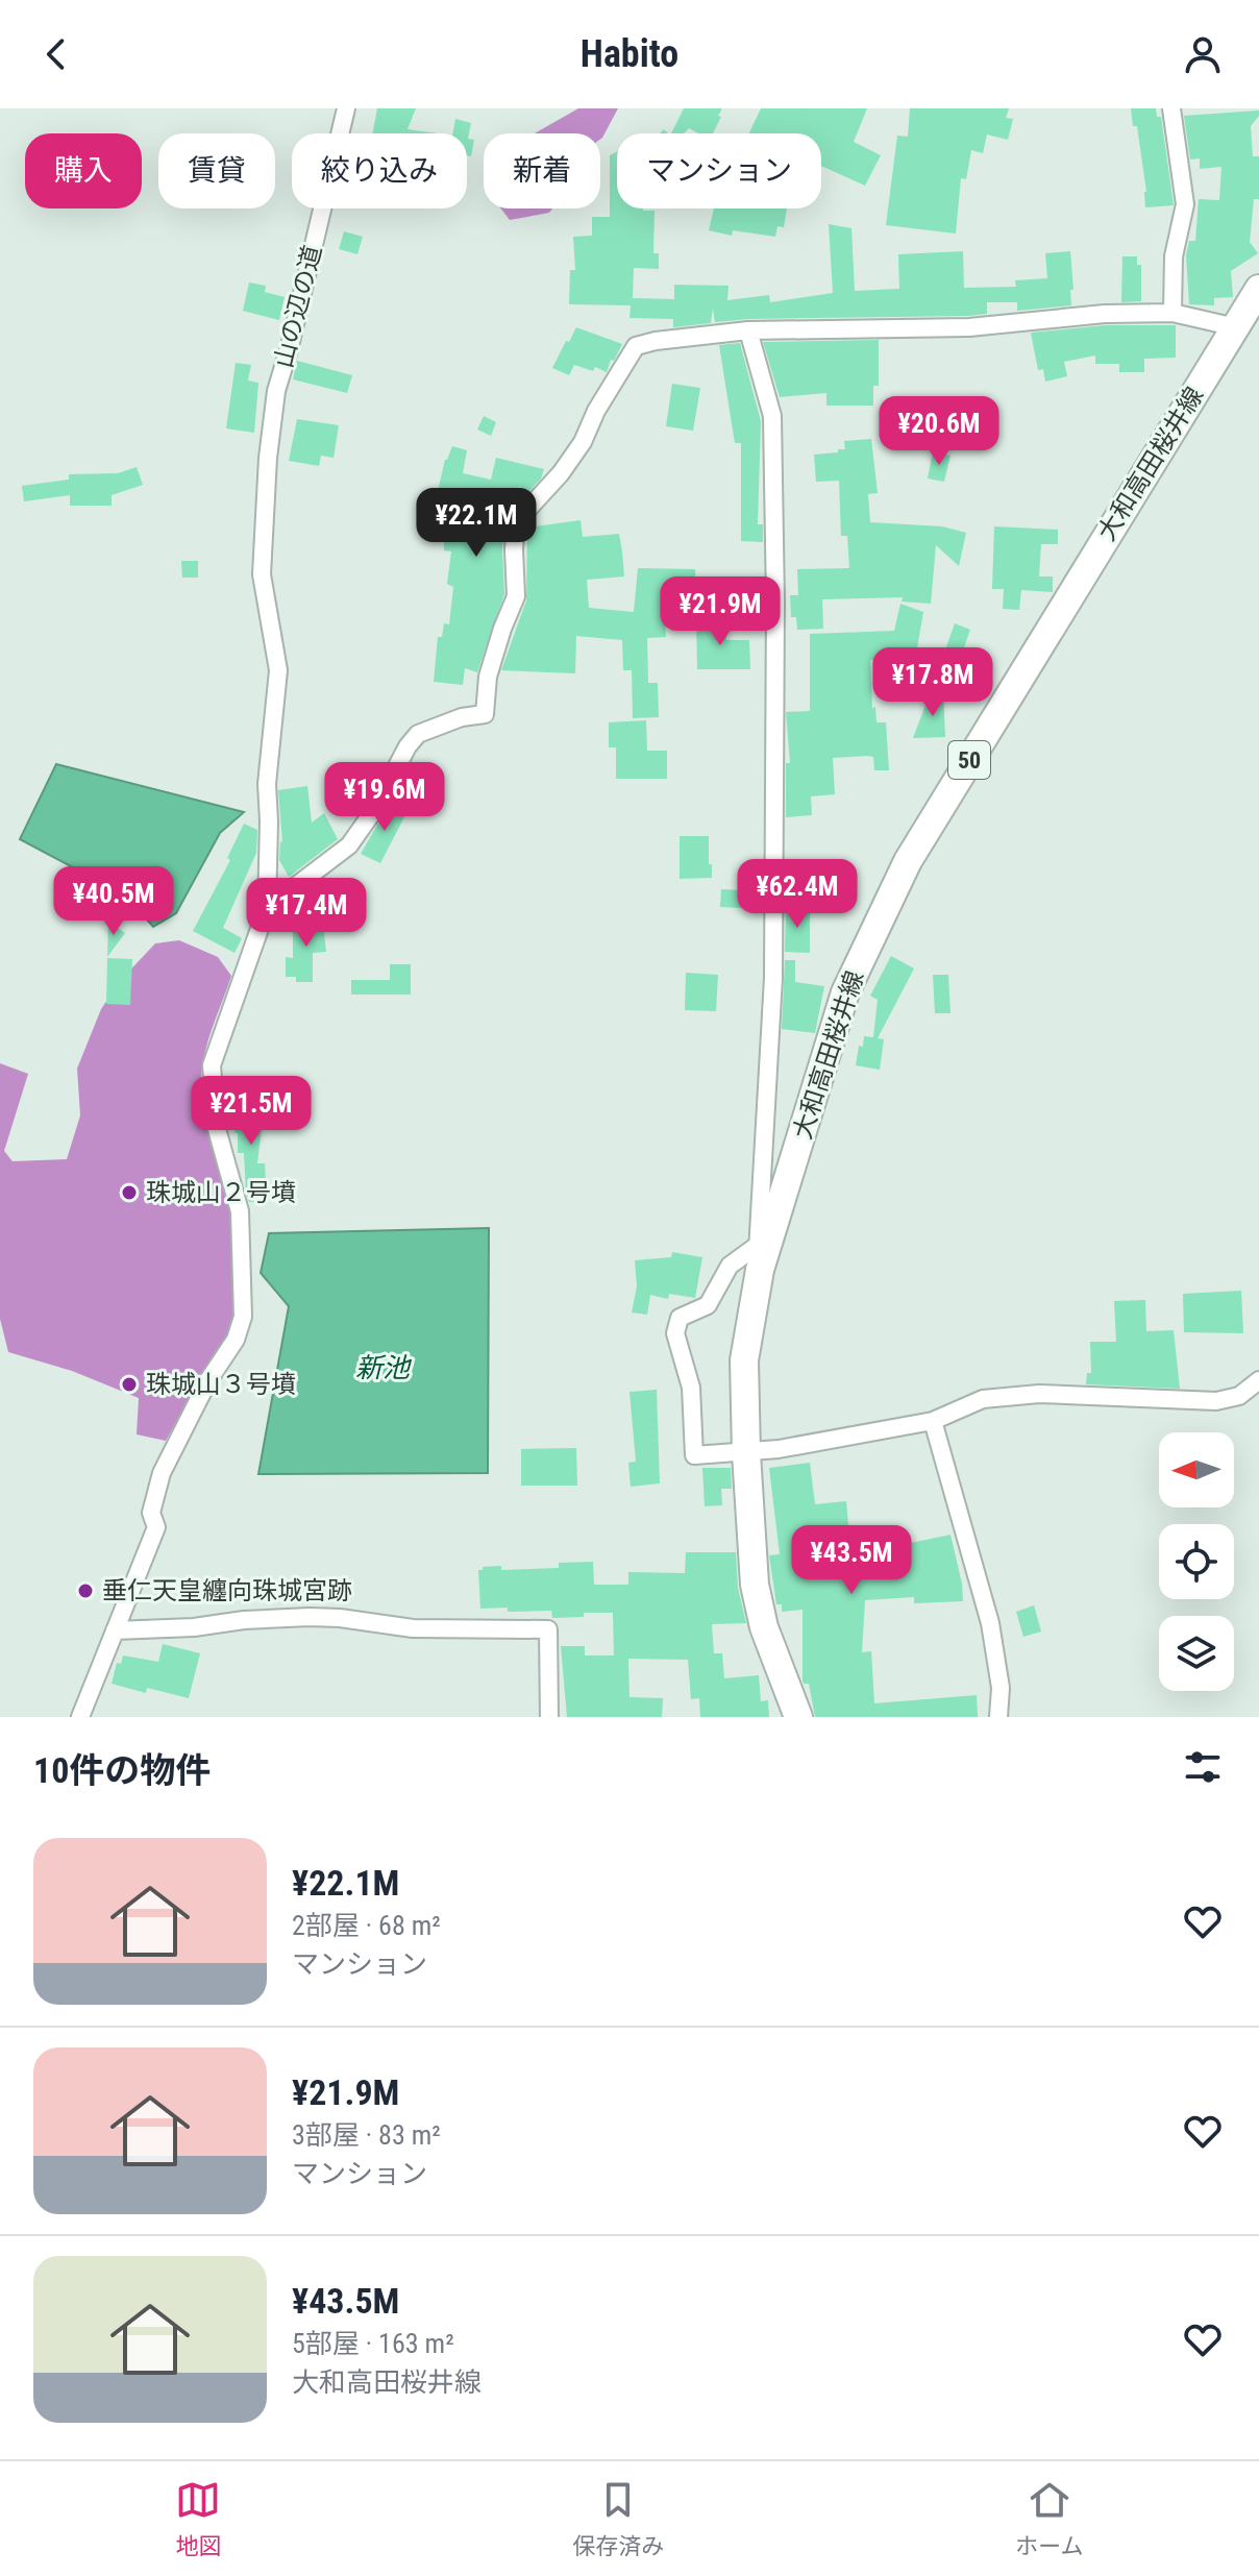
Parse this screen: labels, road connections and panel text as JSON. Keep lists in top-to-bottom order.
{
  "streets": {
    "main road": ["大和高田桜井線", "50"],
    "street": ["山の辺の道"]
  },
  "water": ["新池"],
  "places": ["珠城山２号墳", "珠城山３号墳", "垂仁天皇纏向珠城宮跡"],
  "north": "left",
  "page": {
    "header": "Habito",
    "chip": [
      "購入",
      "賃貸",
      "絞り込み",
      "新着",
      "マンション"
    ],
    "price": [
      "¥20.6M",
      "¥22.1M",
      "¥21.9M",
      "¥17.8M",
      "¥19.6M",
      "¥62.4M",
      "¥40.5M",
      "¥17.4M",
      "¥21.5M",
      "¥43.5M"
    ],
    "heading": "10件の物件",
    "list": [
      {
        "name": "¥22.1M",
        "note": "2部屋 · 68 m² · マンション"
      },
      {
        "name": "¥21.9M",
        "note": "3部屋 · 83 m² · マンション"
      },
      {
        "name": "¥43.5M",
        "note": "5部屋 · 163 m² · 大和高田桜井線"
      }
    ],
    "tabs": ["地図", "保存済み", "ホーム"]
  }
}
